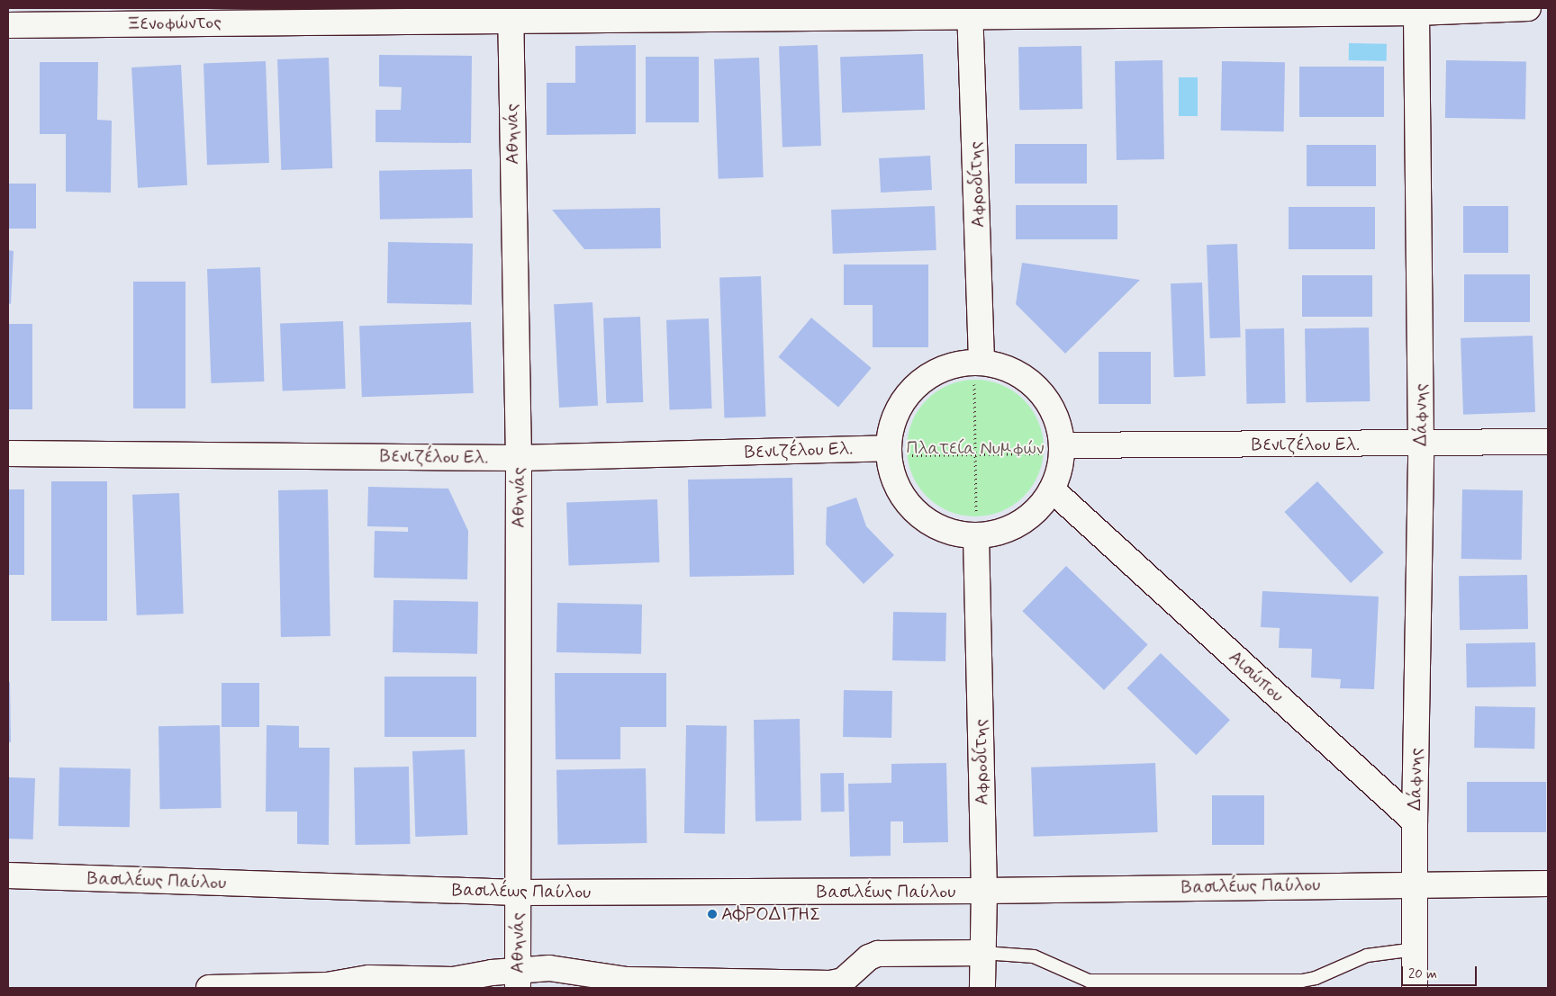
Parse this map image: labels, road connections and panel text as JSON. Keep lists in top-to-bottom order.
{
  "streets": {
    "street": [
      "Ξενοφώντος",
      "Αθηνάς",
      "Αφροδίτης",
      "Δάφνης",
      "Βενιζέλου Ελ.",
      "Αισώπου",
      "Βασιλέως Παύλου"
    ]
  },
  "crossings": [
    ["Ξενοφώντος", "Αθηνάς"],
    ["Ξενοφώντος", "Αφροδίτης"],
    ["Ξενοφώντος", "Δάφνης"],
    ["Αθηνάς", "Βενιζέλου Ελ."],
    ["Αθηνάς", "Βασιλέως Παύλου"],
    ["Αφροδίτης", "Βασιλέως Παύλου"],
    ["Δάφνης", "Βενιζέλου Ελ."],
    ["Δάφνης", "Αισώπου"]
  ],
  "parks": ["Πλατεία Νυμφών"],
  "places": ["ΑΦΡΟΔΙΤΗΣ"],
  "scale_bar": "20 m"
}
